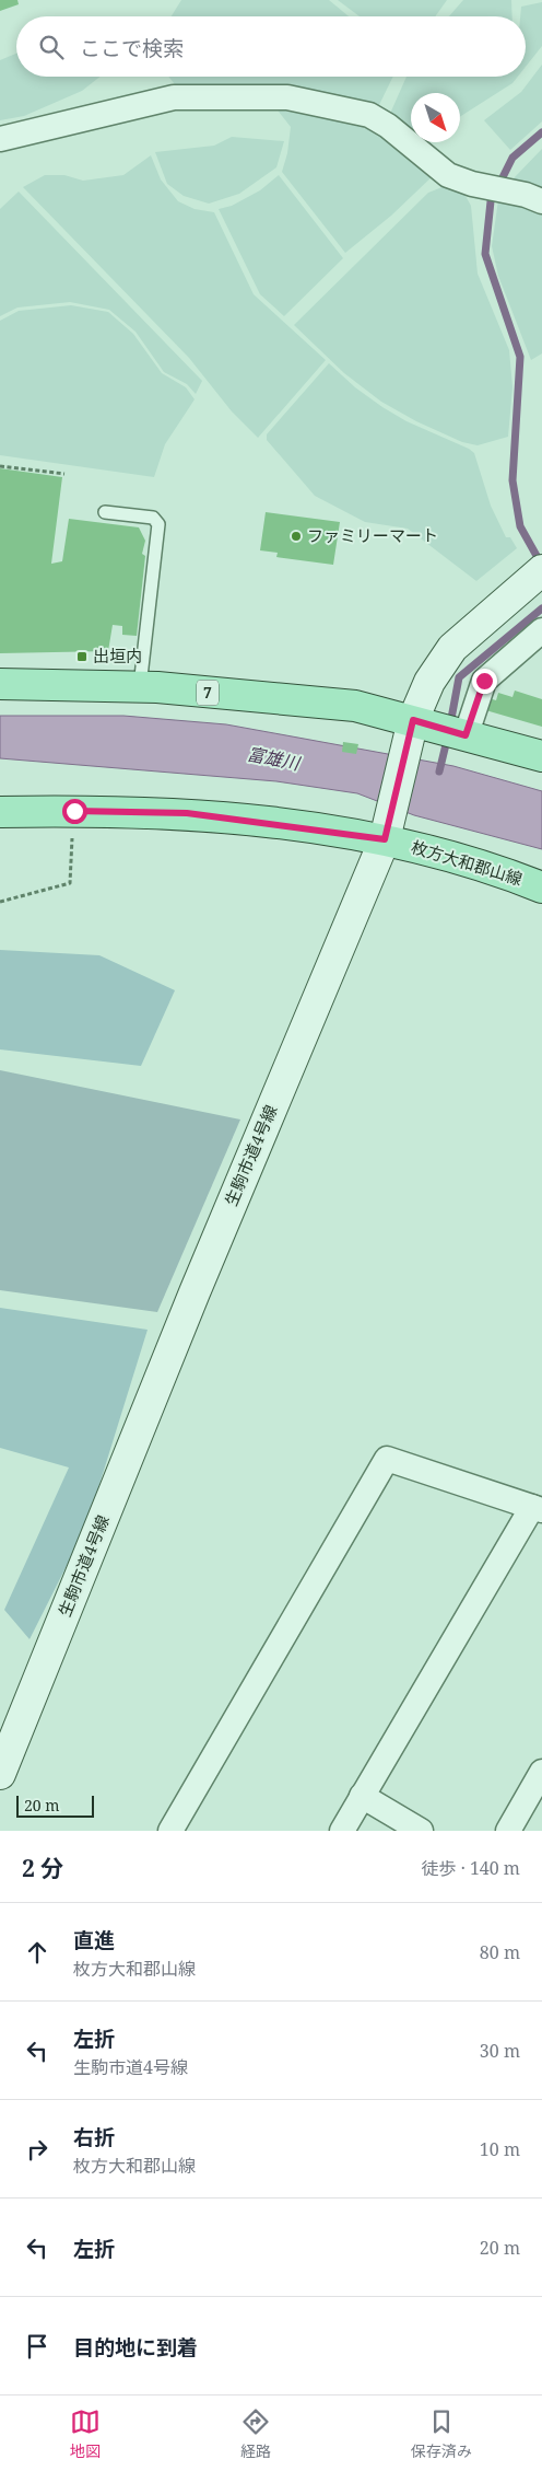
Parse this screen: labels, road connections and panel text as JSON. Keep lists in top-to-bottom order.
{
  "streets": {
    "main road": ["7", "枚方大和郡山線"],
    "street": ["生駒市道4号線"]
  },
  "crossings": [
    ["7", "生駒市道4号線"],
    ["枚方大和郡山線", "生駒市道4号線"]
  ],
  "water": ["富雄川"],
  "places": {
    "other": ["ファミリーマート"],
    "transit": ["出垣内"]
  },
  "scale_bar": "20 m",
  "north": "bottom right",
  "page": {
    "search": "ここで検索",
    "scale": "20 m",
    "heading": ["2 分", "徒歩 · 140 m"],
    "list": [
      ["直進", "枚方大和郡山線", "80 m"],
      ["左折", "生駒市道4号線", "30 m"],
      ["右折", "枚方大和郡山線", "10 m"],
      ["左折", "20 m"],
      "目的地に到着"
    ],
    "nav": ["地図", "経路", "保存済み"]
  }
}
